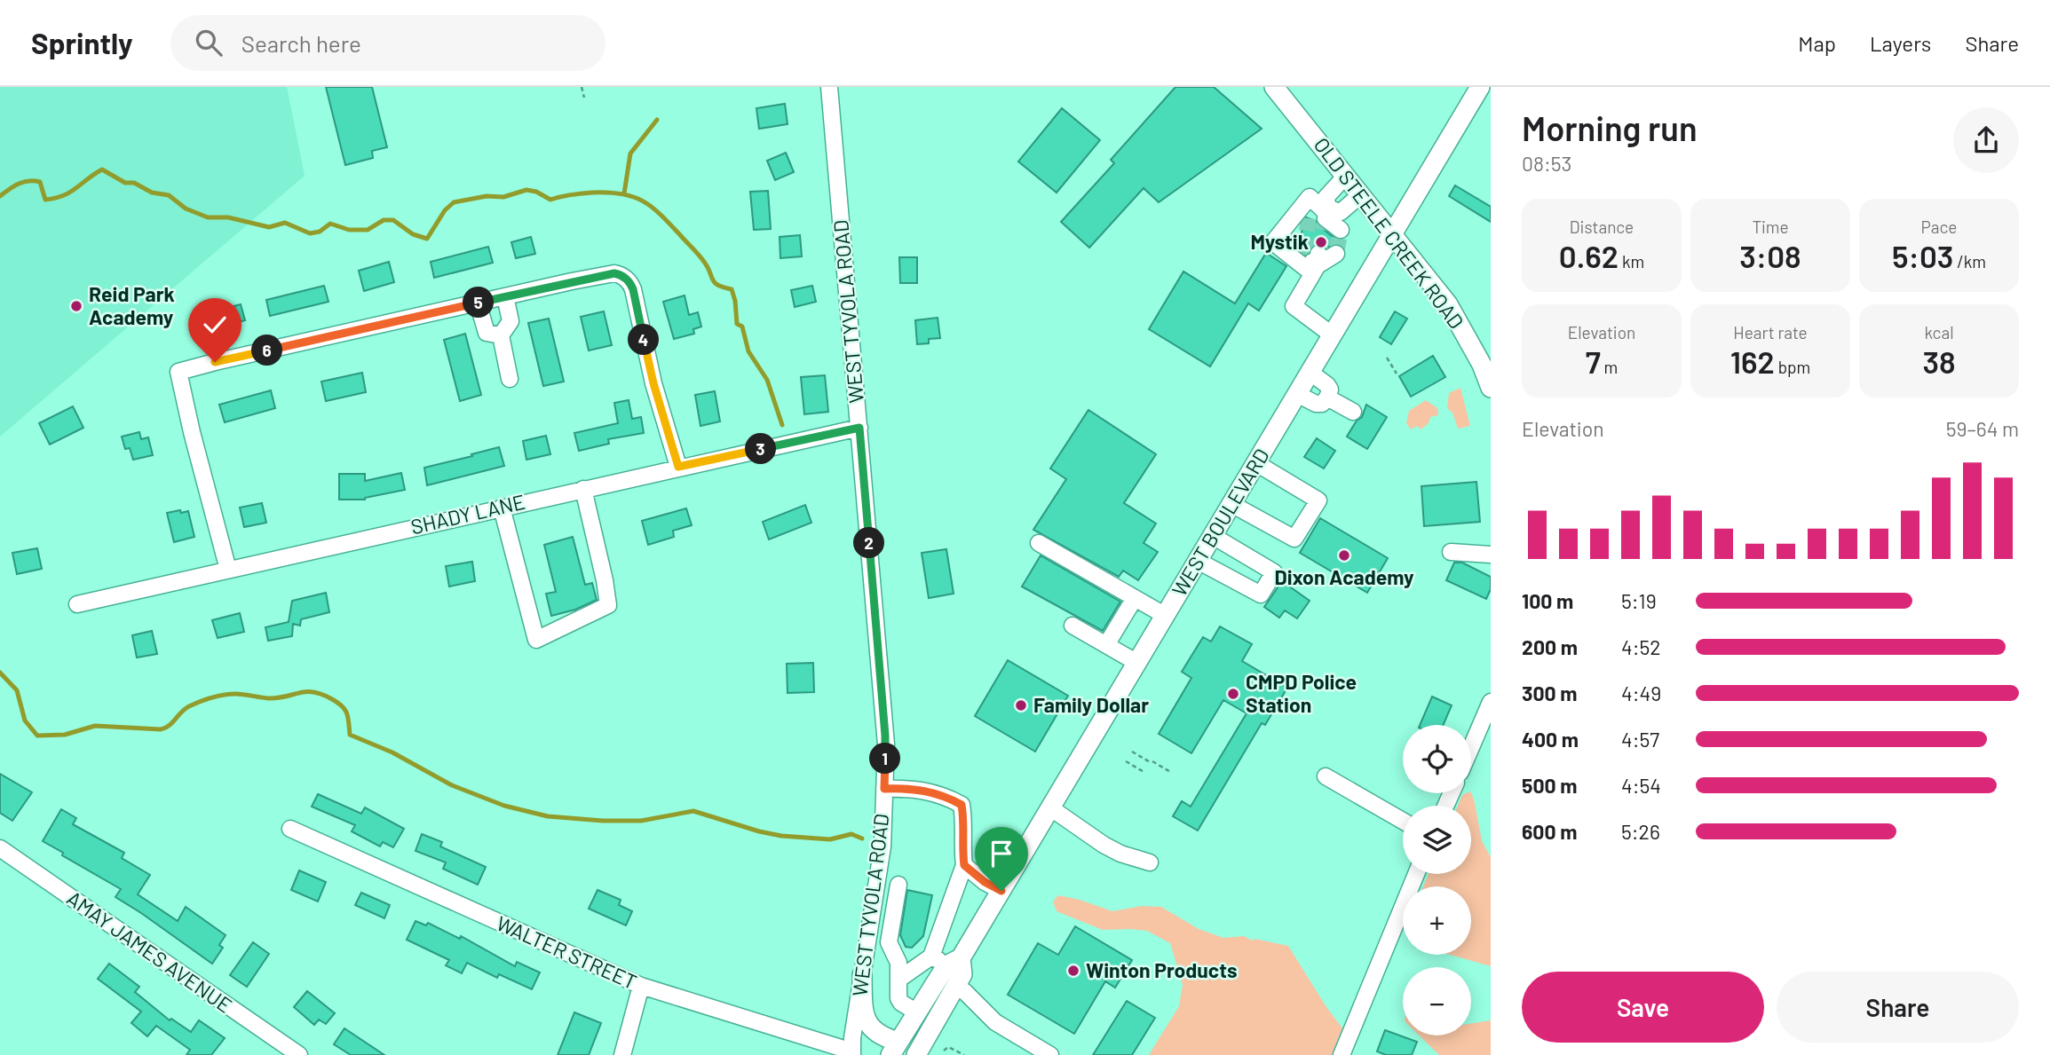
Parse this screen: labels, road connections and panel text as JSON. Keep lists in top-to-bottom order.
{
  "streets": {
    "main road": ["OLD STEELE CREEK ROAD", "WEST BOULEVARD"],
    "street": [
      "WEST TYVOLA ROAD",
      "SHADY LANE",
      "AMAY JAMES AVENUE",
      "WALTER STREET"
    ]
  },
  "crossings": [
    ["OLD STEELE CREEK ROAD", "WEST BOULEVARD"],
    ["WEST TYVOLA ROAD", "SHADY LANE"],
    ["WEST TYVOLA ROAD", "WALTER STREET"]
  ],
  "places": [
    "Mystik",
    "Reid Park Academy",
    "Dixon Academy",
    "CMPD Police Station",
    "Family Dollar",
    "Winton Products"
  ],
  "page": {
    "header": "Sprintly",
    "search": "Search here",
    "nav": ["Map", "Layers", "Share"],
    "heading": ["Morning run", "08:53"],
    "stats": [
      ["Distance", "0.62 km"],
      ["Time", "3:08"],
      ["Pace", "5:03 /km"],
      ["Elevation", "7 m"],
      ["Heart rate", "162 bpm"],
      ["kcal", "38"]
    ],
    "pins": [
      "5",
      "4",
      "6",
      "3",
      "2",
      "1"
    ],
    "chart": ["Elevation", "59–64 m"],
    "list": [
      {
        "name": "100 m",
        "note": "5:19"
      },
      {
        "name": "200 m",
        "note": "4:52"
      },
      {
        "name": "300 m",
        "note": "4:49"
      },
      {
        "name": "400 m",
        "note": "4:57"
      },
      {
        "name": "500 m",
        "note": "4:54"
      },
      {
        "name": "600 m",
        "note": "5:26"
      }
    ],
    "map_buttons": ["+", "−"],
    "buttons": ["Save", "Share"]
  }
}
